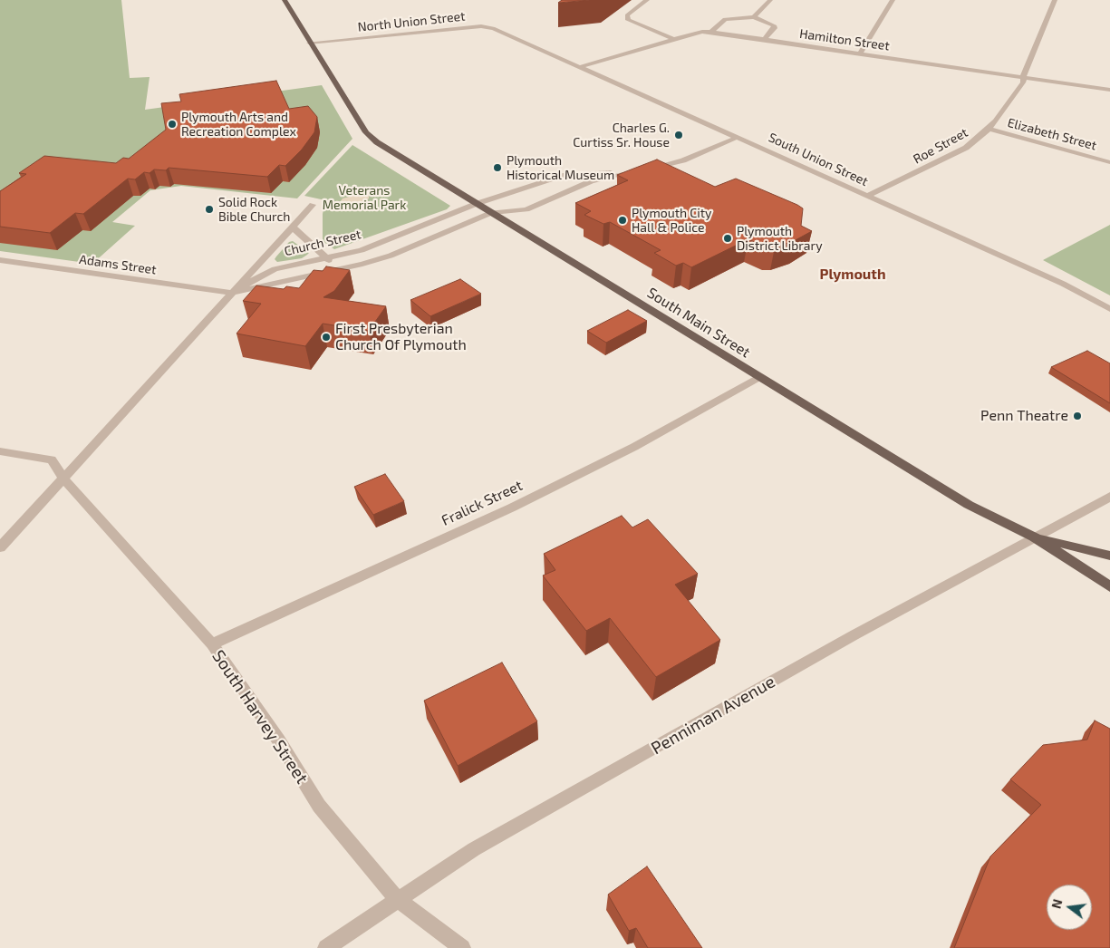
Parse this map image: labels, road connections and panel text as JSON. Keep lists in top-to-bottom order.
{
  "streets": {
    "main road": ["South Main Street"],
    "street": [
      "North Union Street",
      "Hamilton Street",
      "Elizabeth Street",
      "Roe Street",
      "South Union Street",
      "Church Street",
      "Adams Street",
      "Fralick Street",
      "Penniman Avenue",
      "South Harvey Street"
    ]
  },
  "crossings": [
    ["North Union Street", "South Union Street"],
    ["North Union Street", "South Main Street"],
    ["Hamilton Street", "Roe Street"],
    ["Hamilton Street", "South Union Street"],
    ["Elizabeth Street", "Roe Street"],
    ["Roe Street", "South Union Street"],
    ["South Union Street", "Church Street"],
    ["Church Street", "Adams Street"],
    ["Church Street", "South Main Street"],
    ["Church Street", "South Harvey Street"],
    ["South Main Street", "Fralick Street"],
    ["South Main Street", "Penniman Avenue"],
    ["Fralick Street", "South Harvey Street"],
    ["Penniman Avenue", "South Harvey Street"]
  ],
  "districts": ["Plymouth"],
  "parks": ["Veterans Memorial Park"],
  "places": [
    "Plymouth Arts and Recreation Complex",
    "Charles G. Curtiss Sr. House",
    "Plymouth Historical Museum",
    "Solid Rock Bible Church",
    "Plymouth City Hall & Police",
    "Plymouth District Library",
    "First Presbyterian Church Of Plymouth",
    "Penn Theatre"
  ],
  "north": "left"
}
